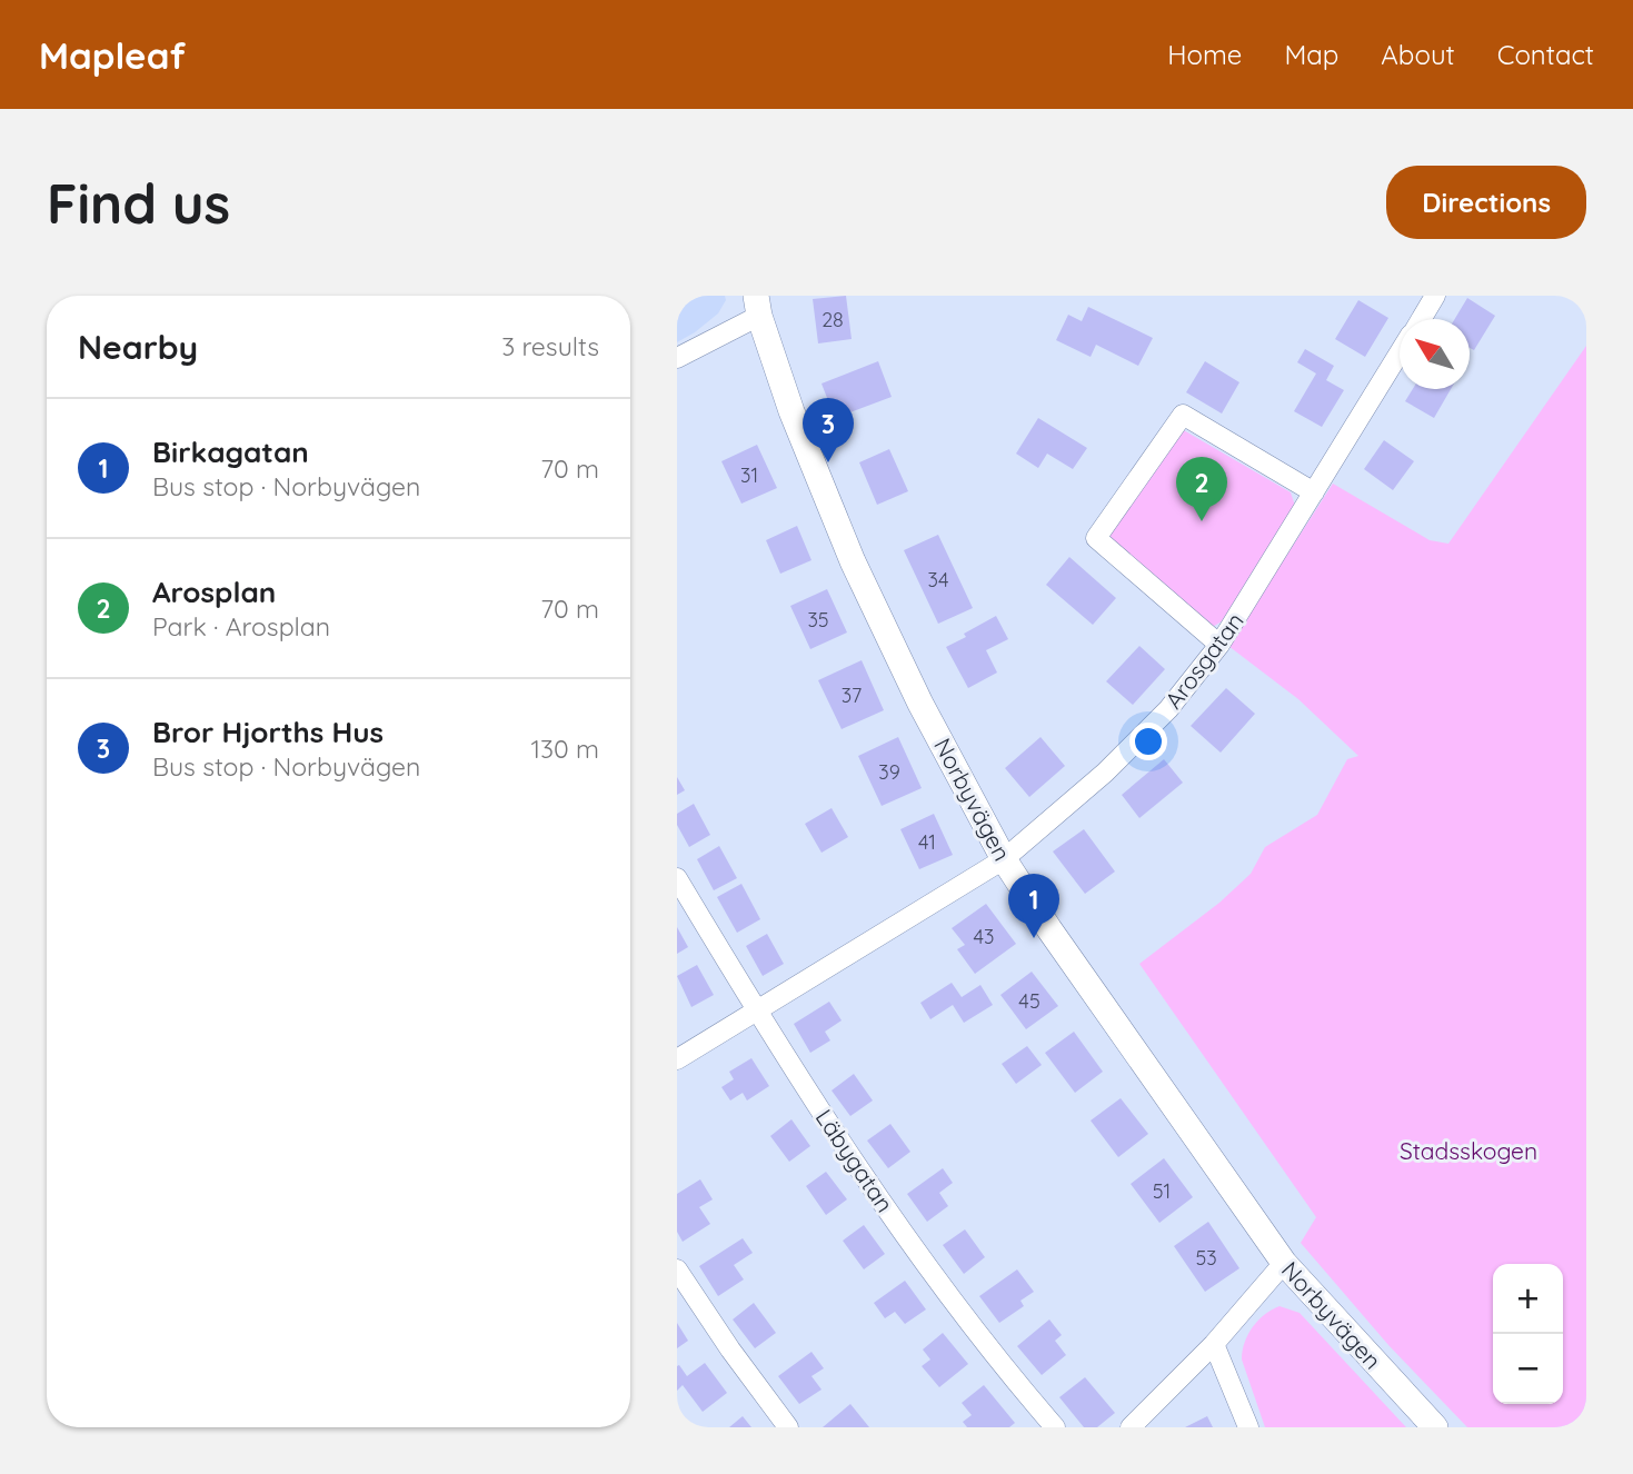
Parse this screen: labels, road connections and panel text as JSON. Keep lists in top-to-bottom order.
{
  "streets": {
    "street": ["Arosgatan", "Norbyvägen", "Läbygatan"]
  },
  "crossings": [
    ["Arosgatan", "Norbyvägen"],
    ["Arosgatan", "Läbygatan"]
  ],
  "parks": ["Stadsskogen"],
  "house_numbers": [
    "28",
    "31",
    "34",
    "35",
    "37",
    "39",
    "41",
    "43",
    "45",
    "51",
    "53"
  ],
  "north": "top left",
  "page": {
    "header": "Mapleaf",
    "nav": [
      "Home",
      "Map",
      "About",
      "Contact"
    ],
    "buttons": "Directions",
    "title": "Find us",
    "heading": ["Nearby", "3 results"],
    "list": [
      {
        "mark": "1",
        "name": "Birkagatan",
        "note": "Bus stop · Norbyvägen",
        "value": "70 m"
      },
      {
        "mark": "2",
        "name": "Arosplan",
        "note": "Park · Arosplan",
        "value": "70 m"
      },
      {
        "mark": "3",
        "name": "Bror Hjorths Hus",
        "note": "Bus stop · Norbyvägen",
        "value": "130 m"
      }
    ],
    "pins": ["3", "2", "1"],
    "map_buttons": ["+", "−"]
  }
}
